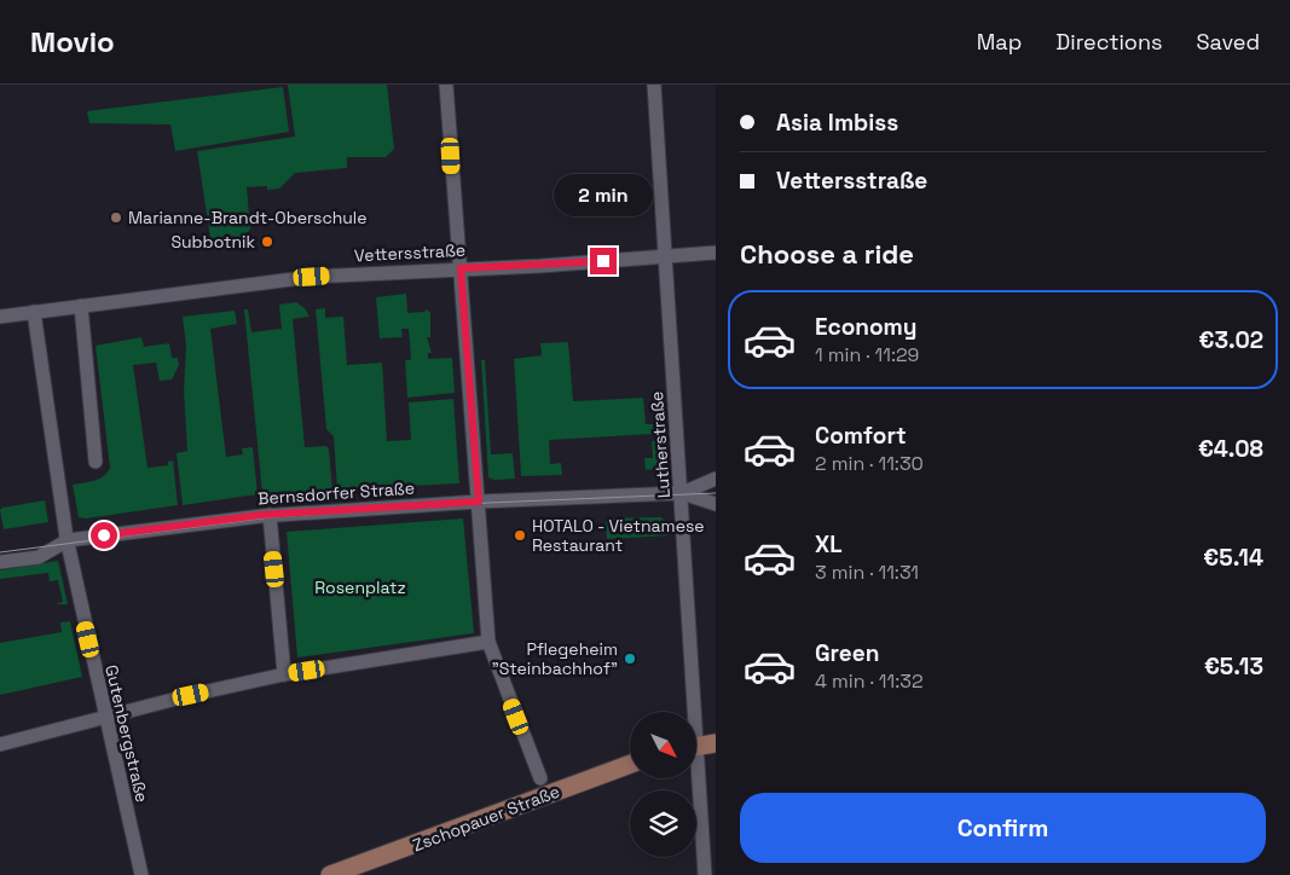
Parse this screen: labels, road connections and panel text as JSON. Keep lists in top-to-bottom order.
{
  "streets": {
    "main road": ["Zschopauer Straße"],
    "street": [
      "Vettersstraße",
      "Lutherstraße",
      "Bernsdorfer Straße",
      "Gutenbergstraße"
    ]
  },
  "crossings": [
    ["Vettersstraße", "Lutherstraße"],
    ["Vettersstraße", "Gutenbergstraße"],
    ["Lutherstraße", "Bernsdorfer Straße"],
    ["Bernsdorfer Straße", "Gutenbergstraße"]
  ],
  "parks": ["Rosenplatz"],
  "places": [
    "Marianne-Brandt-Oberschule",
    "Subbotnik",
    "HOTALO - Vietnamese Restaurant",
    "Pflegeheim \"Steinbachhof\""
  ],
  "north": "bottom right",
  "page": {
    "header": "Movio",
    "nav": ["Map", "Directions", "Saved"],
    "banner": ["Asia Imbiss", "Vettersstraße"],
    "bubble": "2 min",
    "heading": "Choose a ride",
    "list": [
      {
        "name": "Economy",
        "note": "1 min · 11:29",
        "value": "€3.02"
      },
      {
        "name": "Comfort",
        "note": "2 min · 11:30",
        "value": "€4.08"
      },
      {
        "name": "XL",
        "note": "3 min · 11:31",
        "value": "€5.14"
      },
      {
        "name": "Green",
        "note": "4 min · 11:32",
        "value": "€5.13"
      }
    ],
    "buttons": "Confirm"
  }
}
